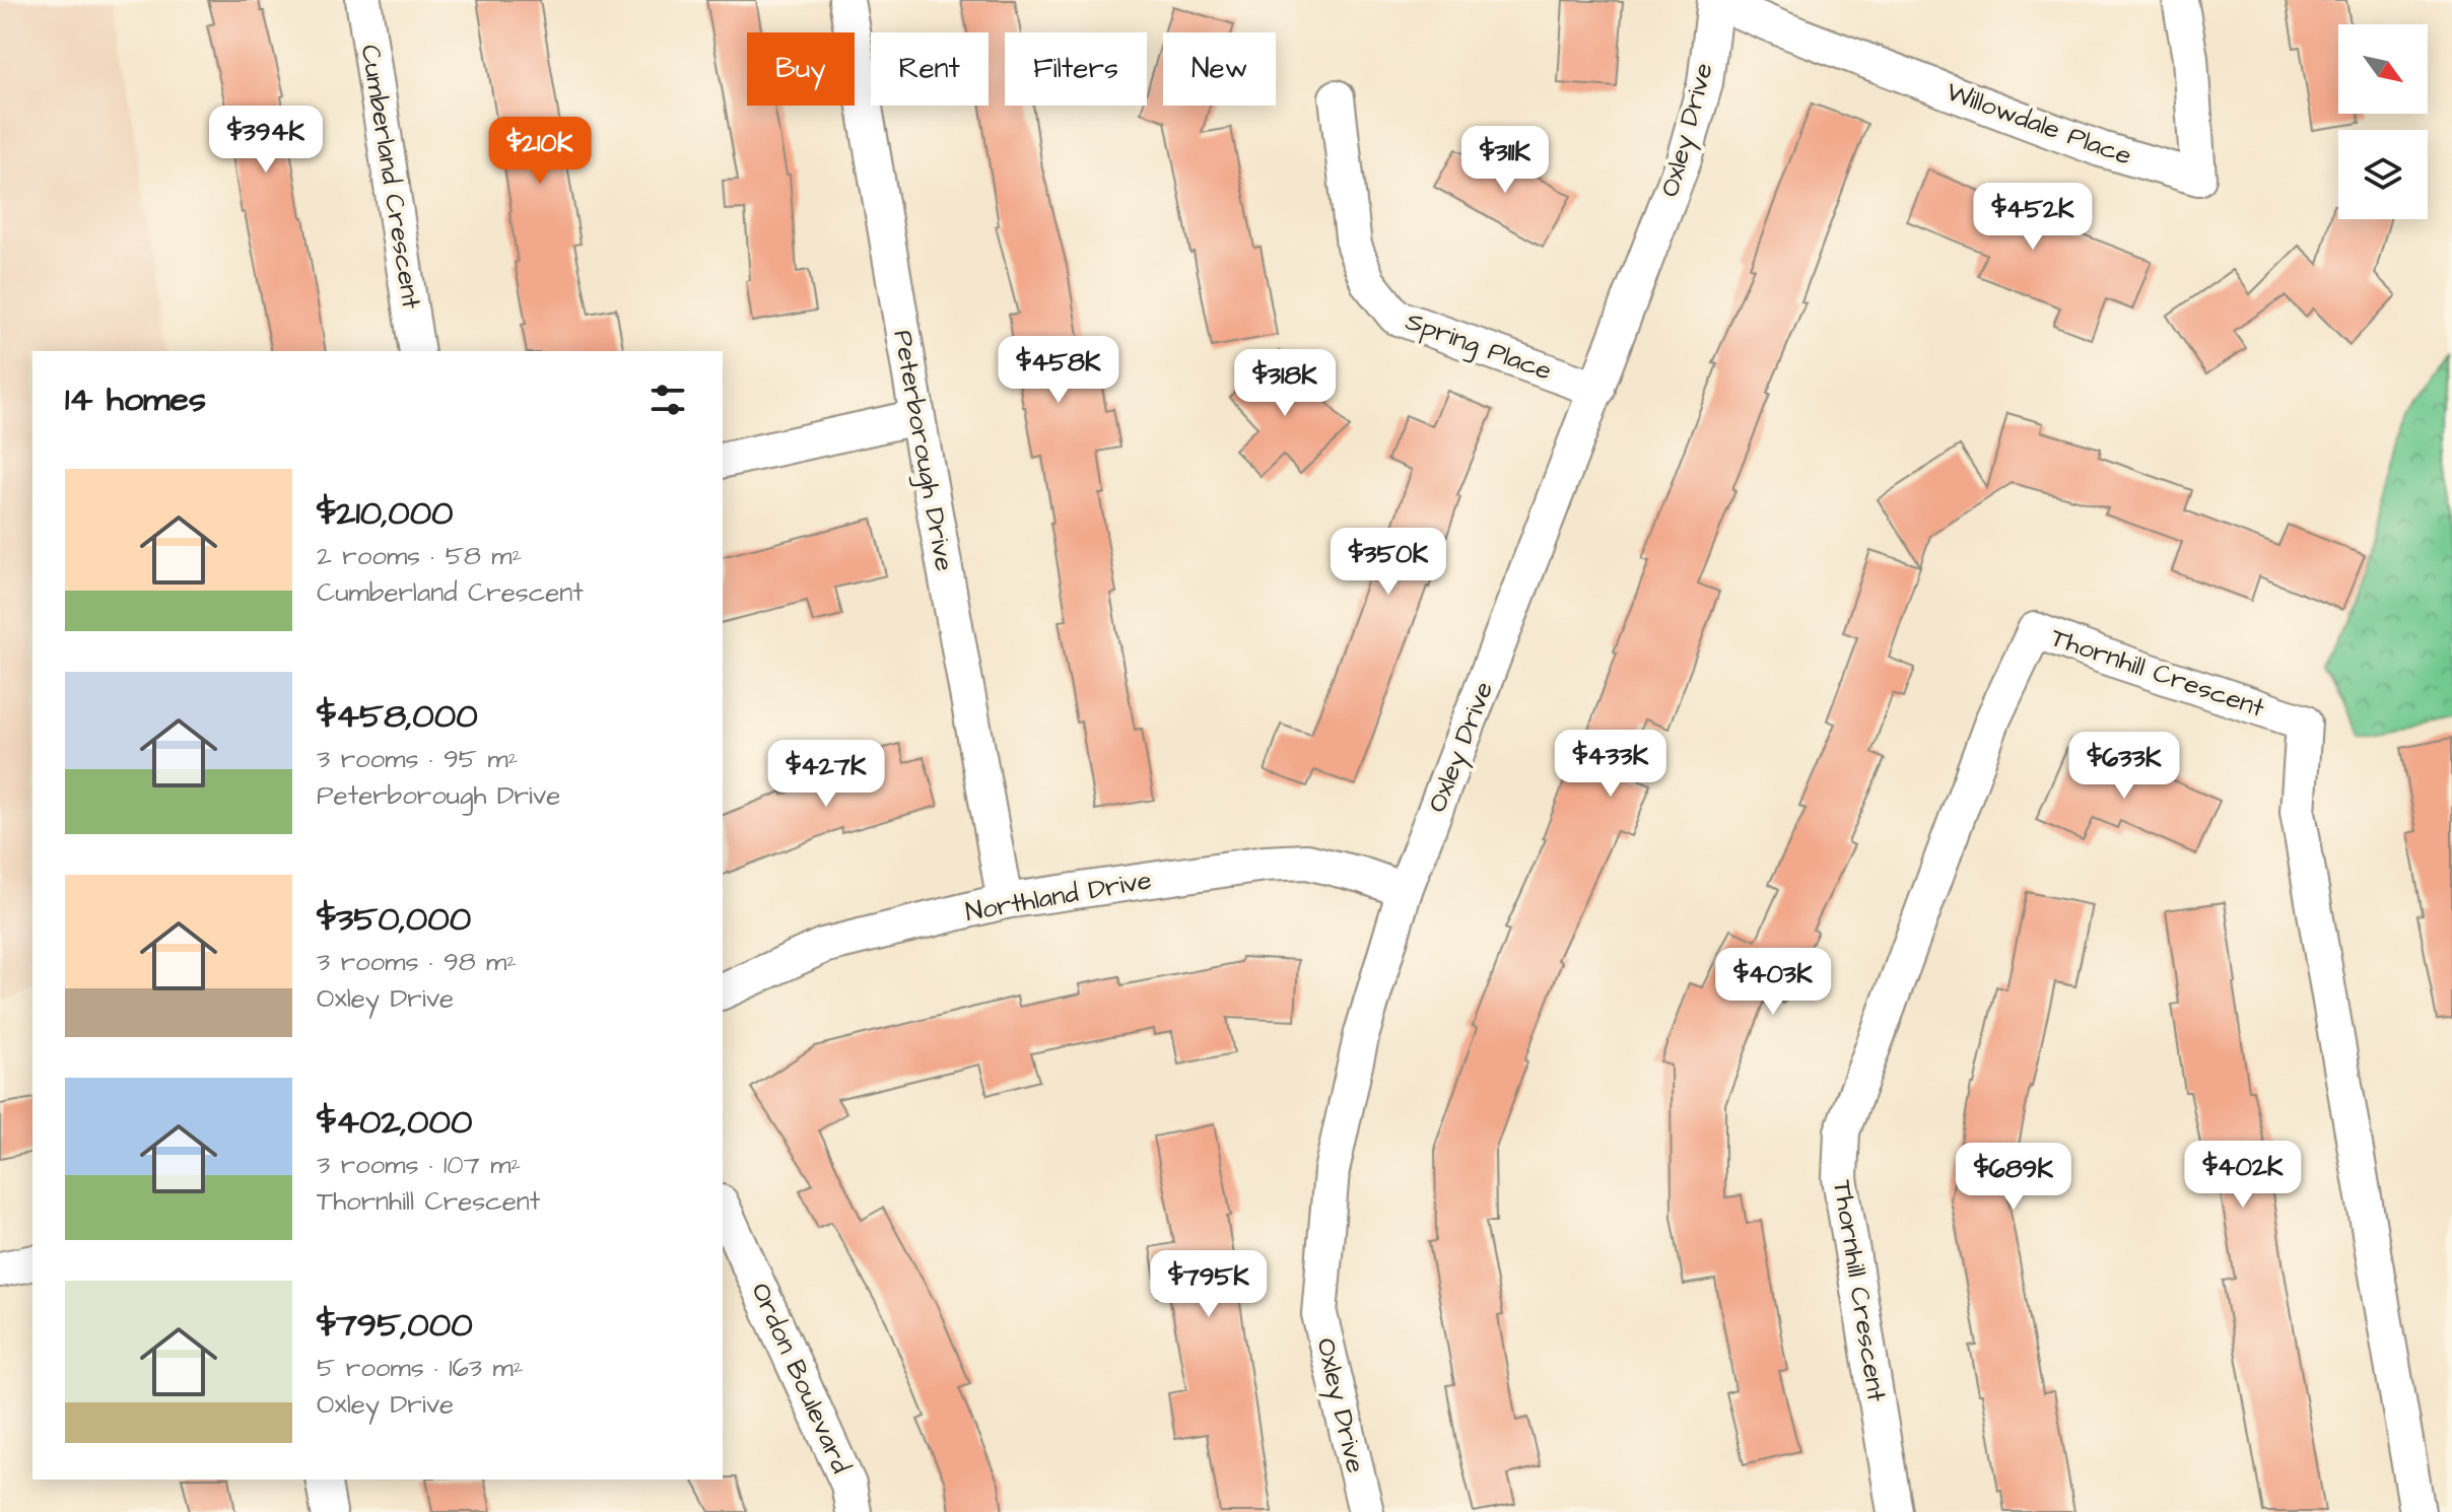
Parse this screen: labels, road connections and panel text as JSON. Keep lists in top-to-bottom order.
{
  "streets": {
    "street": [
      "Willowdale Place",
      "Oxley Drive",
      "Cumberland Crescent",
      "Spring Place",
      "Peterborough Drive",
      "Thornhill Crescent",
      "Northland Drive",
      "Ordon Boulevard"
    ]
  },
  "crossings": [
    ["Willowdale Place", "Oxley Drive"],
    ["Oxley Drive", "Spring Place"],
    ["Oxley Drive", "Northland Drive"],
    ["Peterborough Drive", "Northland Drive"]
  ],
  "north": "bottom right",
  "page": {
    "chip": [
      "Buy",
      "Rent",
      "Filters",
      "New"
    ],
    "price": [
      "$394K",
      "$210K",
      "$311K",
      "$452K",
      "$458K",
      "$318K",
      "$350K",
      "$433K",
      "$633K",
      "$427K",
      "$403K",
      "$402K",
      "$689K",
      "$795K"
    ],
    "heading": "14 homes",
    "list": [
      {
        "name": "$210,000",
        "note": "2 rooms · 58 m² · Cumberland Crescent"
      },
      {
        "name": "$458,000",
        "note": "3 rooms · 95 m² · Peterborough Drive"
      },
      {
        "name": "$350,000",
        "note": "3 rooms · 98 m² · Oxley Drive"
      },
      {
        "name": "$402,000",
        "note": "3 rooms · 107 m² · Thornhill Crescent"
      },
      {
        "name": "$795,000",
        "note": "5 rooms · 163 m² · Oxley Drive"
      }
    ]
  }
}
